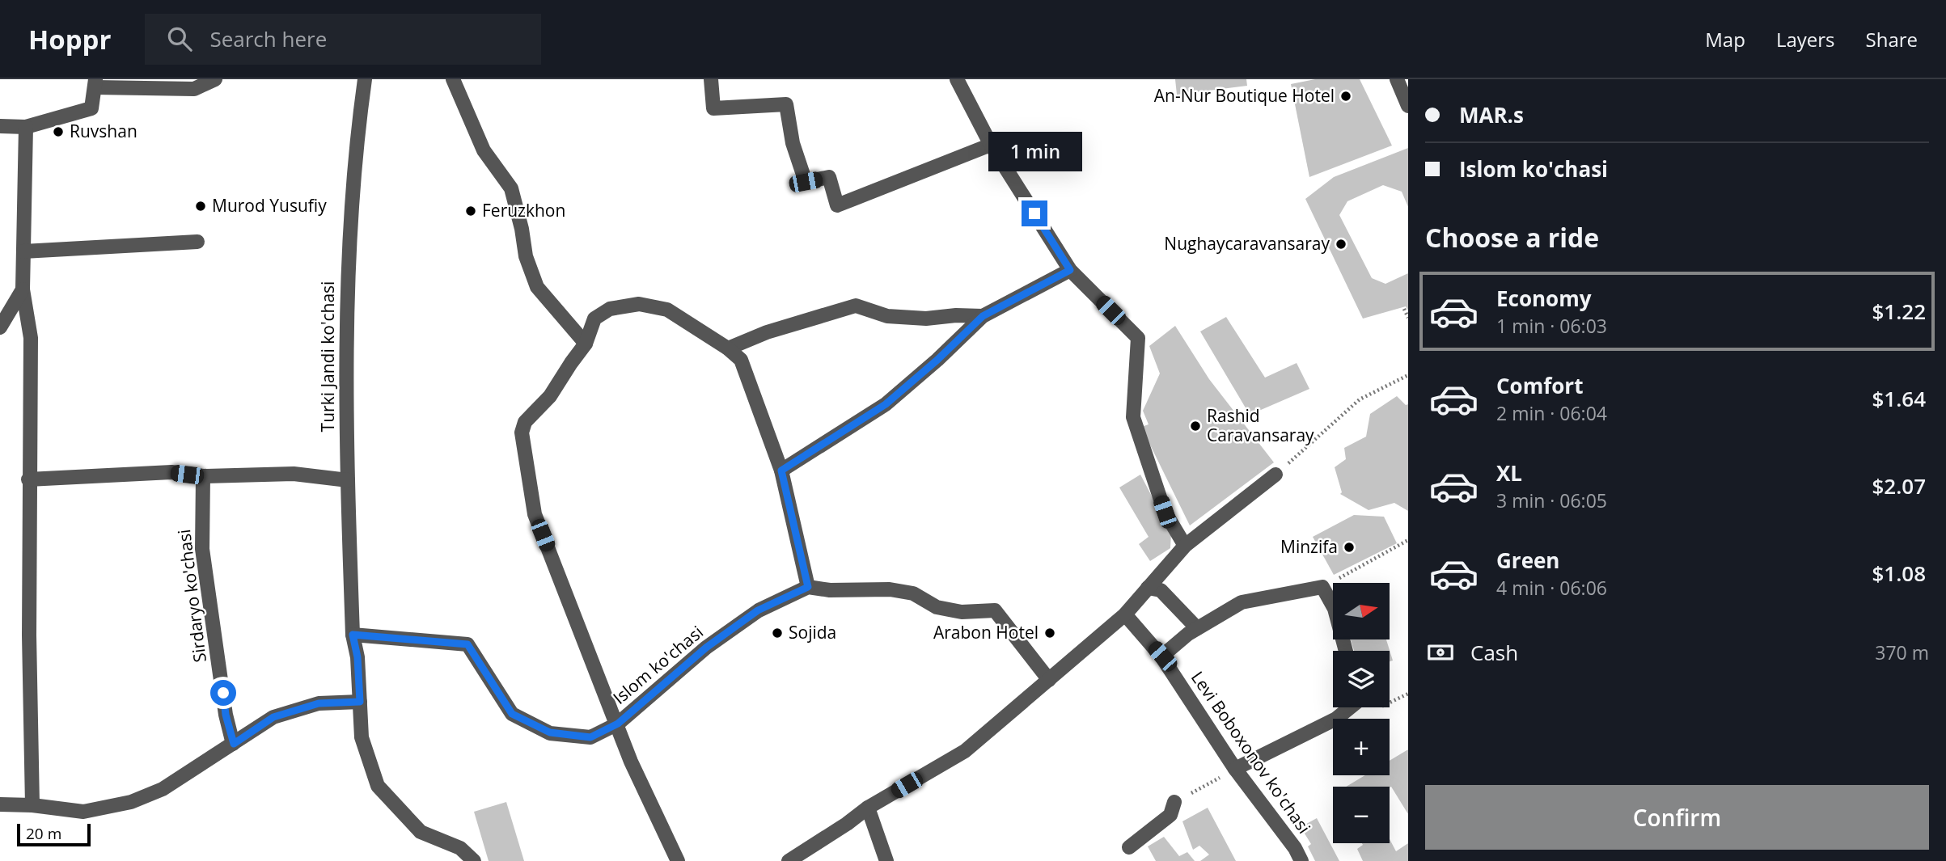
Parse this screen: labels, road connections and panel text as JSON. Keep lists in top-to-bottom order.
{
  "streets": {
    "street": [
      "Turki Jandi ko'chasi",
      "Sirdaryo ko'chasi",
      "Islom ko'chasi",
      "Levi Boboxonov ko'chasi"
    ]
  },
  "crossings": [
    ["Turki Jandi ko'chasi", "Islom ko'chasi"]
  ],
  "places": [
    "An-Nur Boutique Hotel",
    "Ruvshan",
    "Murod Yusufiy",
    "Feruzkhon",
    "Nughaycaravansaray",
    "Rashid Caravansaray",
    "Minzifa",
    "Sojida",
    "Arabon Hotel"
  ],
  "scale_bar": "20 m",
  "north": "right",
  "page": {
    "header": "Hoppr",
    "search": "Search here",
    "nav": ["Map", "Layers", "Share"],
    "banner": ["MAR.s", "Islom ko'chasi"],
    "bubble": "1 min",
    "heading": "Choose a ride",
    "list": [
      {
        "name": "Economy",
        "note": "1 min · 06:03",
        "value": "$1.22"
      },
      {
        "name": "Comfort",
        "note": "2 min · 06:04",
        "value": "$1.64"
      },
      {
        "name": "XL",
        "note": "3 min · 06:05",
        "value": "$2.07"
      },
      {
        "name": "Green",
        "note": "4 min · 06:06",
        "value": "$1.08"
      }
    ],
    "map_buttons": ["+", "−"],
    "pay": ["Cash", "370 m"],
    "buttons": "Confirm",
    "scale": "20 m"
  }
}
